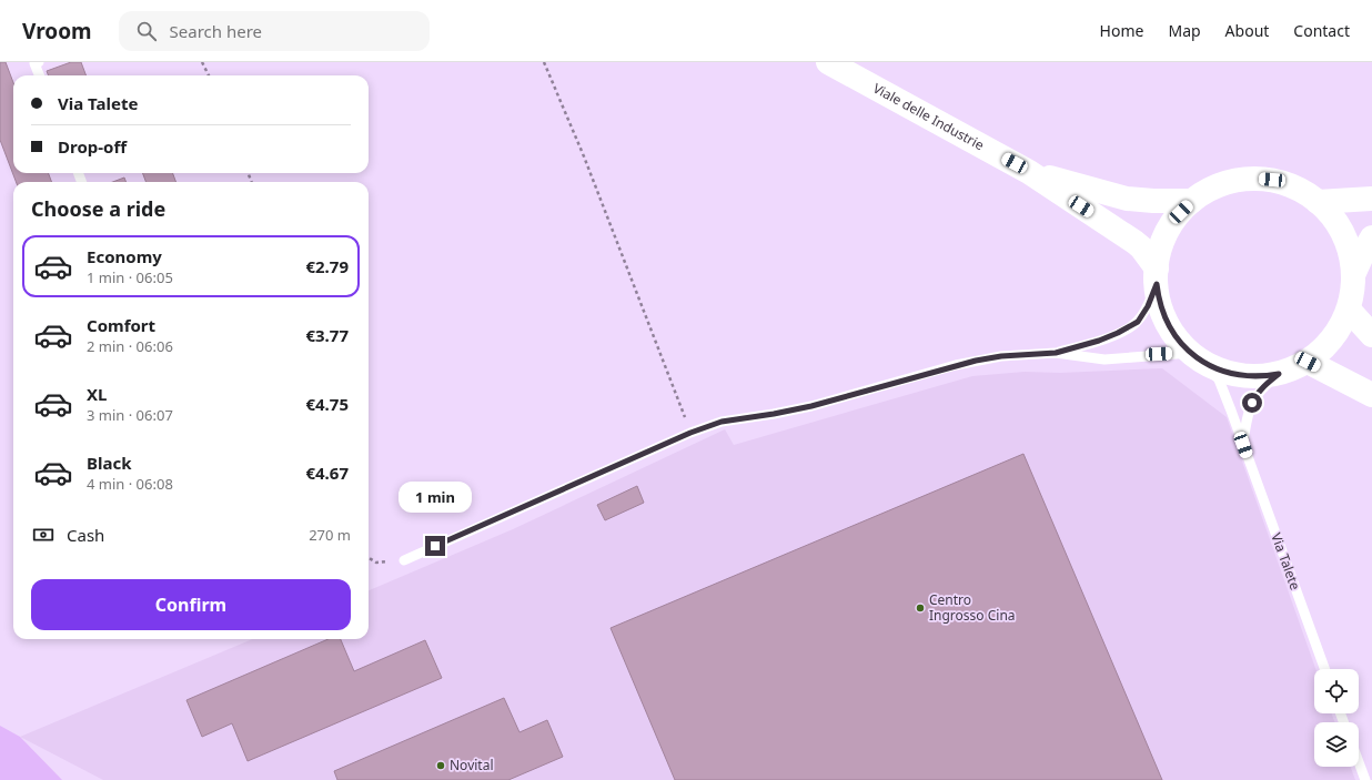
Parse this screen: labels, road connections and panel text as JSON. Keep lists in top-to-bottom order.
{
  "streets": {
    "main road": ["Viale delle Industrie"],
    "lane": ["Via Talete"]
  },
  "crossings": [
    ["Viale delle Industrie", "Via Talete"]
  ],
  "places": ["Centro Ingrosso Cina", "Novital"],
  "page": {
    "header": "Vroom",
    "search": "Search here",
    "nav": [
      "Home",
      "Map",
      "About",
      "Contact"
    ],
    "banner": ["Via Talete", "Drop-off"],
    "heading": "Choose a ride",
    "list": [
      {
        "name": "Economy",
        "note": "1 min · 06:05",
        "value": "€2.79"
      },
      {
        "name": "Comfort",
        "note": "2 min · 06:06",
        "value": "€3.77"
      },
      {
        "name": "XL",
        "note": "3 min · 06:07",
        "value": "€4.75"
      },
      {
        "name": "Black",
        "note": "4 min · 06:08",
        "value": "€4.67"
      }
    ],
    "bubble": "1 min",
    "pay": ["Cash", "270 m"],
    "buttons": "Confirm"
  }
}
